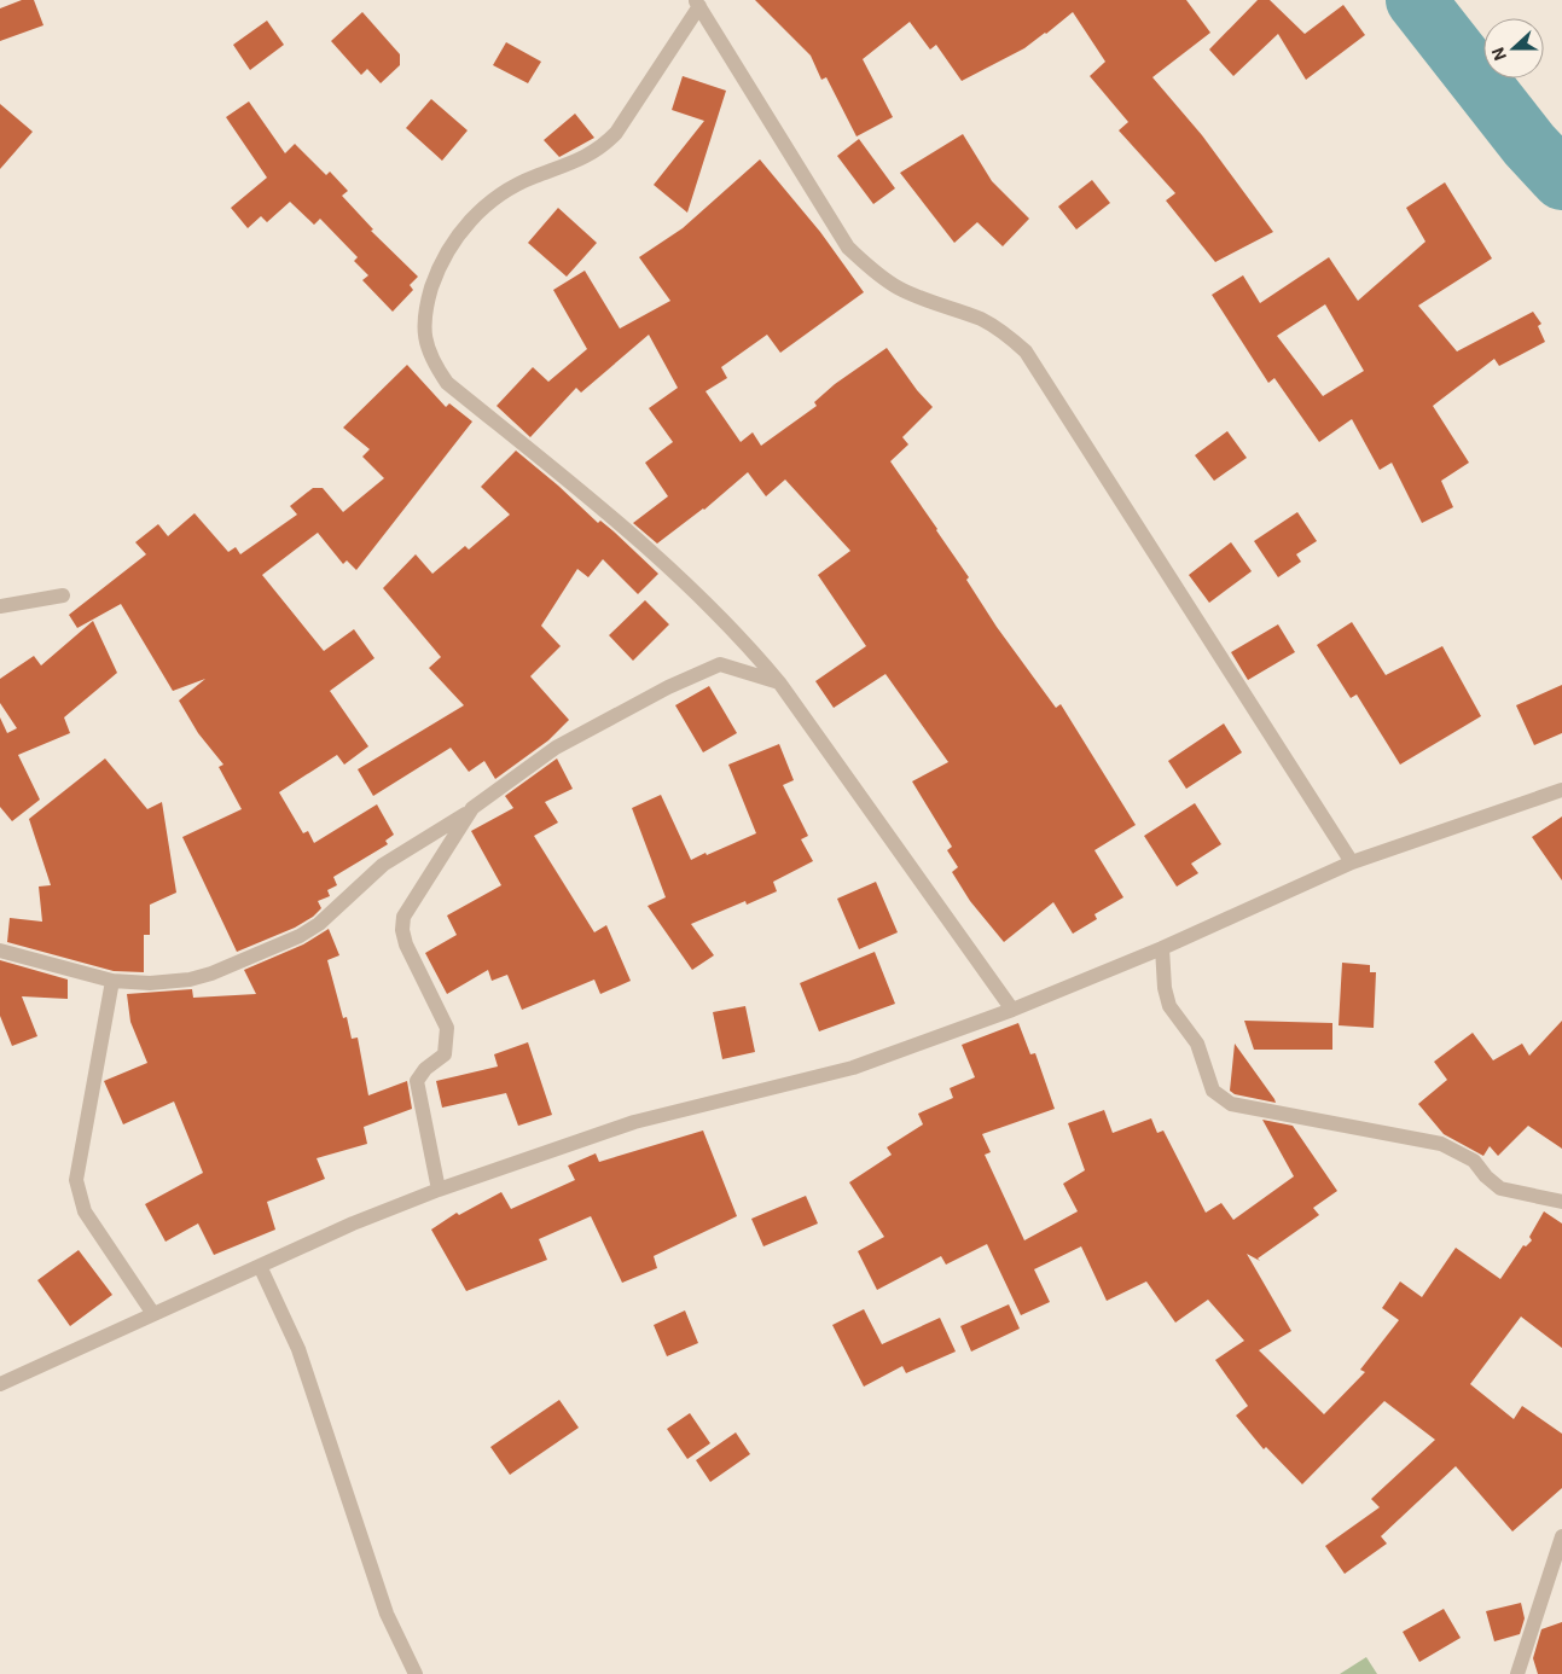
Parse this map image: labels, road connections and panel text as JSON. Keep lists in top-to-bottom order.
{
  "north": "left"
}
